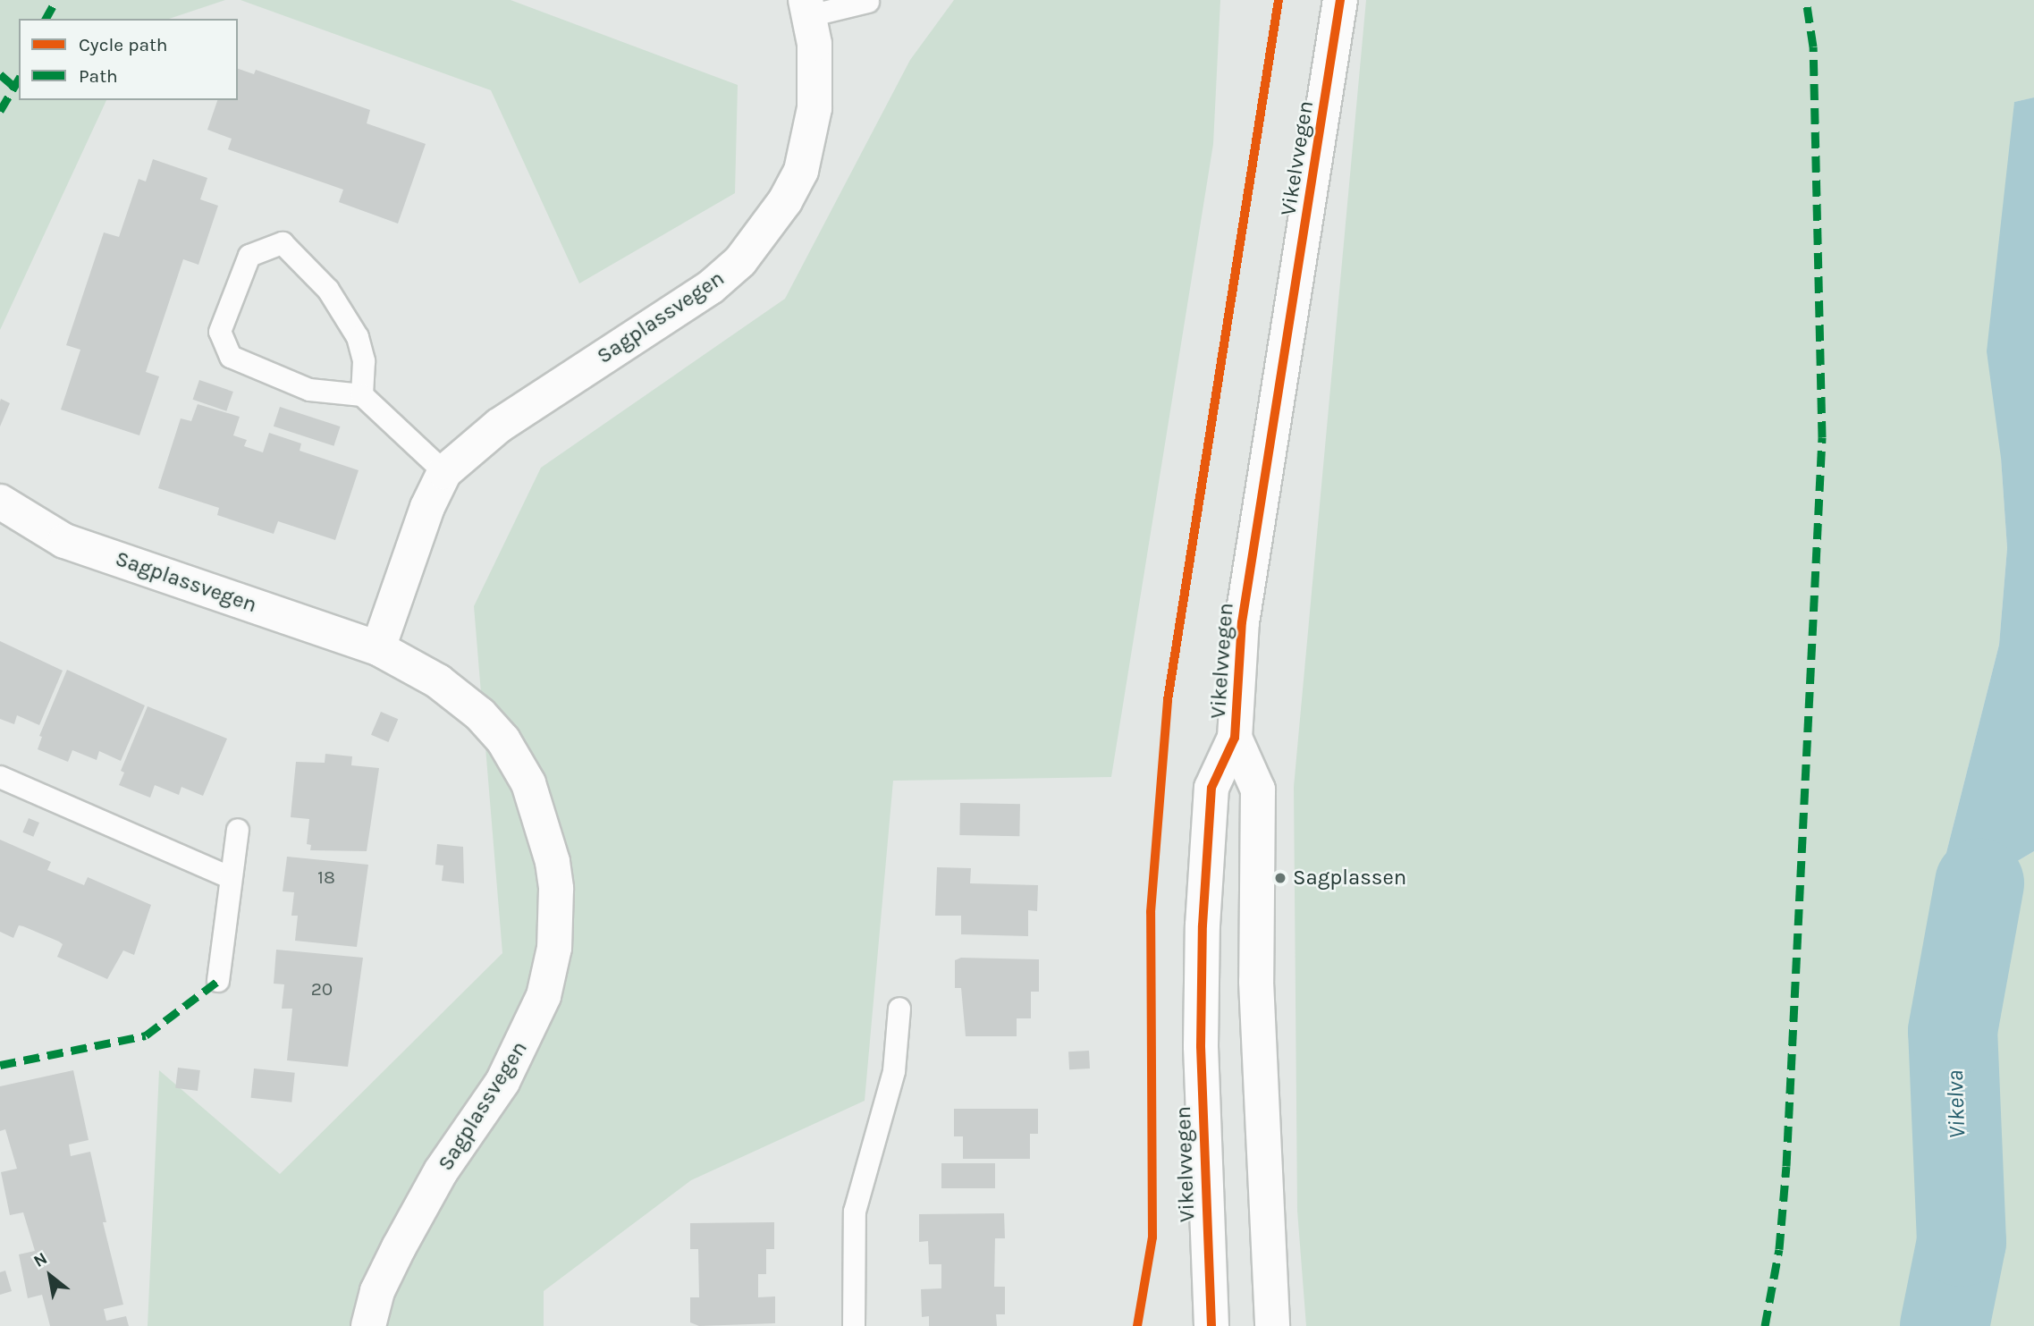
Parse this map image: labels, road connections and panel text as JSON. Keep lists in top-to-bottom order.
{
  "streets": {
    "street": ["Vikelvvegen", "Sagplassvegen"]
  },
  "water": ["Vikelva"],
  "places": ["Sagplassen"],
  "house_numbers": ["18", "20"],
  "legend": ["Cycle path", "Path"],
  "north": "top left"
}
